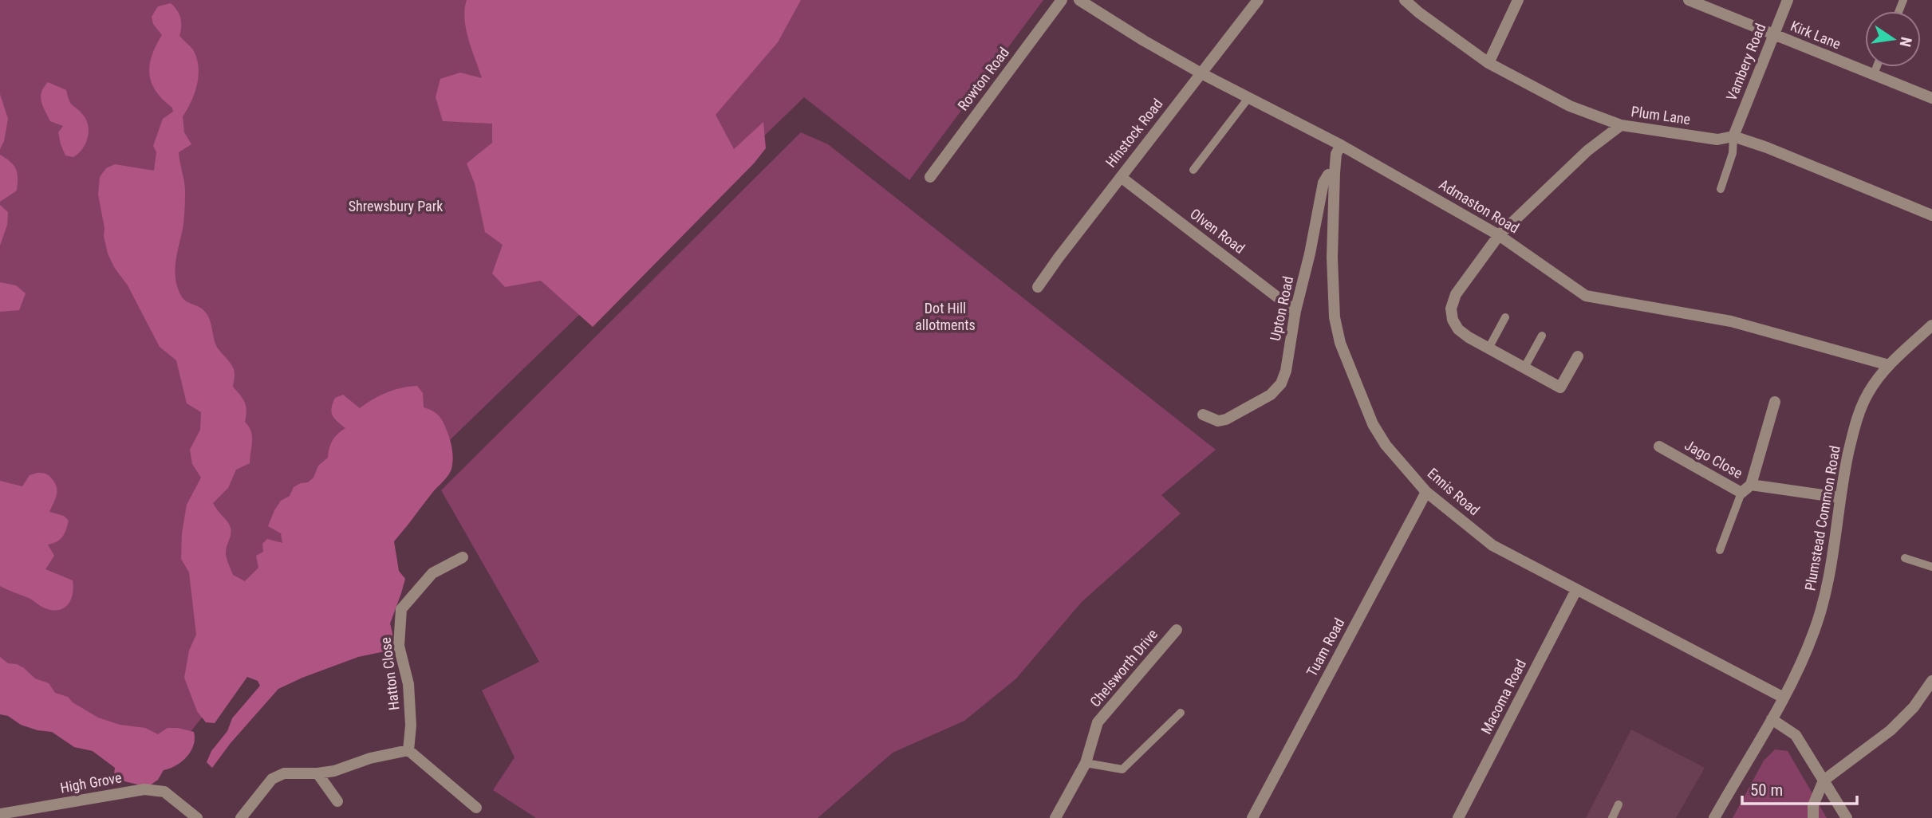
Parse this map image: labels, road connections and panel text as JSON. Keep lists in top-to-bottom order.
{
  "streets": {
    "street": [
      "Kirk Lane",
      "Vambery Road",
      "Rowton Road",
      "Plum Lane",
      "Hinstock Road",
      "Admaston Road",
      "Olven Road",
      "Upton Road",
      "Jago Close",
      "Ennis Road",
      "Plumstead Common Road",
      "Tuam Road",
      "Chelsworth Drive",
      "Hatton Close",
      "Macoma Road",
      "High Grove"
    ]
  },
  "crossings": [
    ["Kirk Lane", "Vambery Road"],
    ["Vambery Road", "Plum Lane"],
    ["Hinstock Road", "Admaston Road"],
    ["Hinstock Road", "Olven Road"],
    ["Admaston Road", "Ennis Road"],
    ["Admaston Road", "Plumstead Common Road"],
    ["Olven Road", "Upton Road"],
    ["Upton Road", "Ennis Road"],
    ["Jago Close", "Plumstead Common Road"],
    ["Ennis Road", "Plumstead Common Road"],
    ["Ennis Road", "Tuam Road"],
    ["Ennis Road", "Macoma Road"]
  ],
  "parks": ["Shrewsbury Park", "Dot Hill allotments"],
  "scale_bar": "50 m",
  "north": "right"
}
